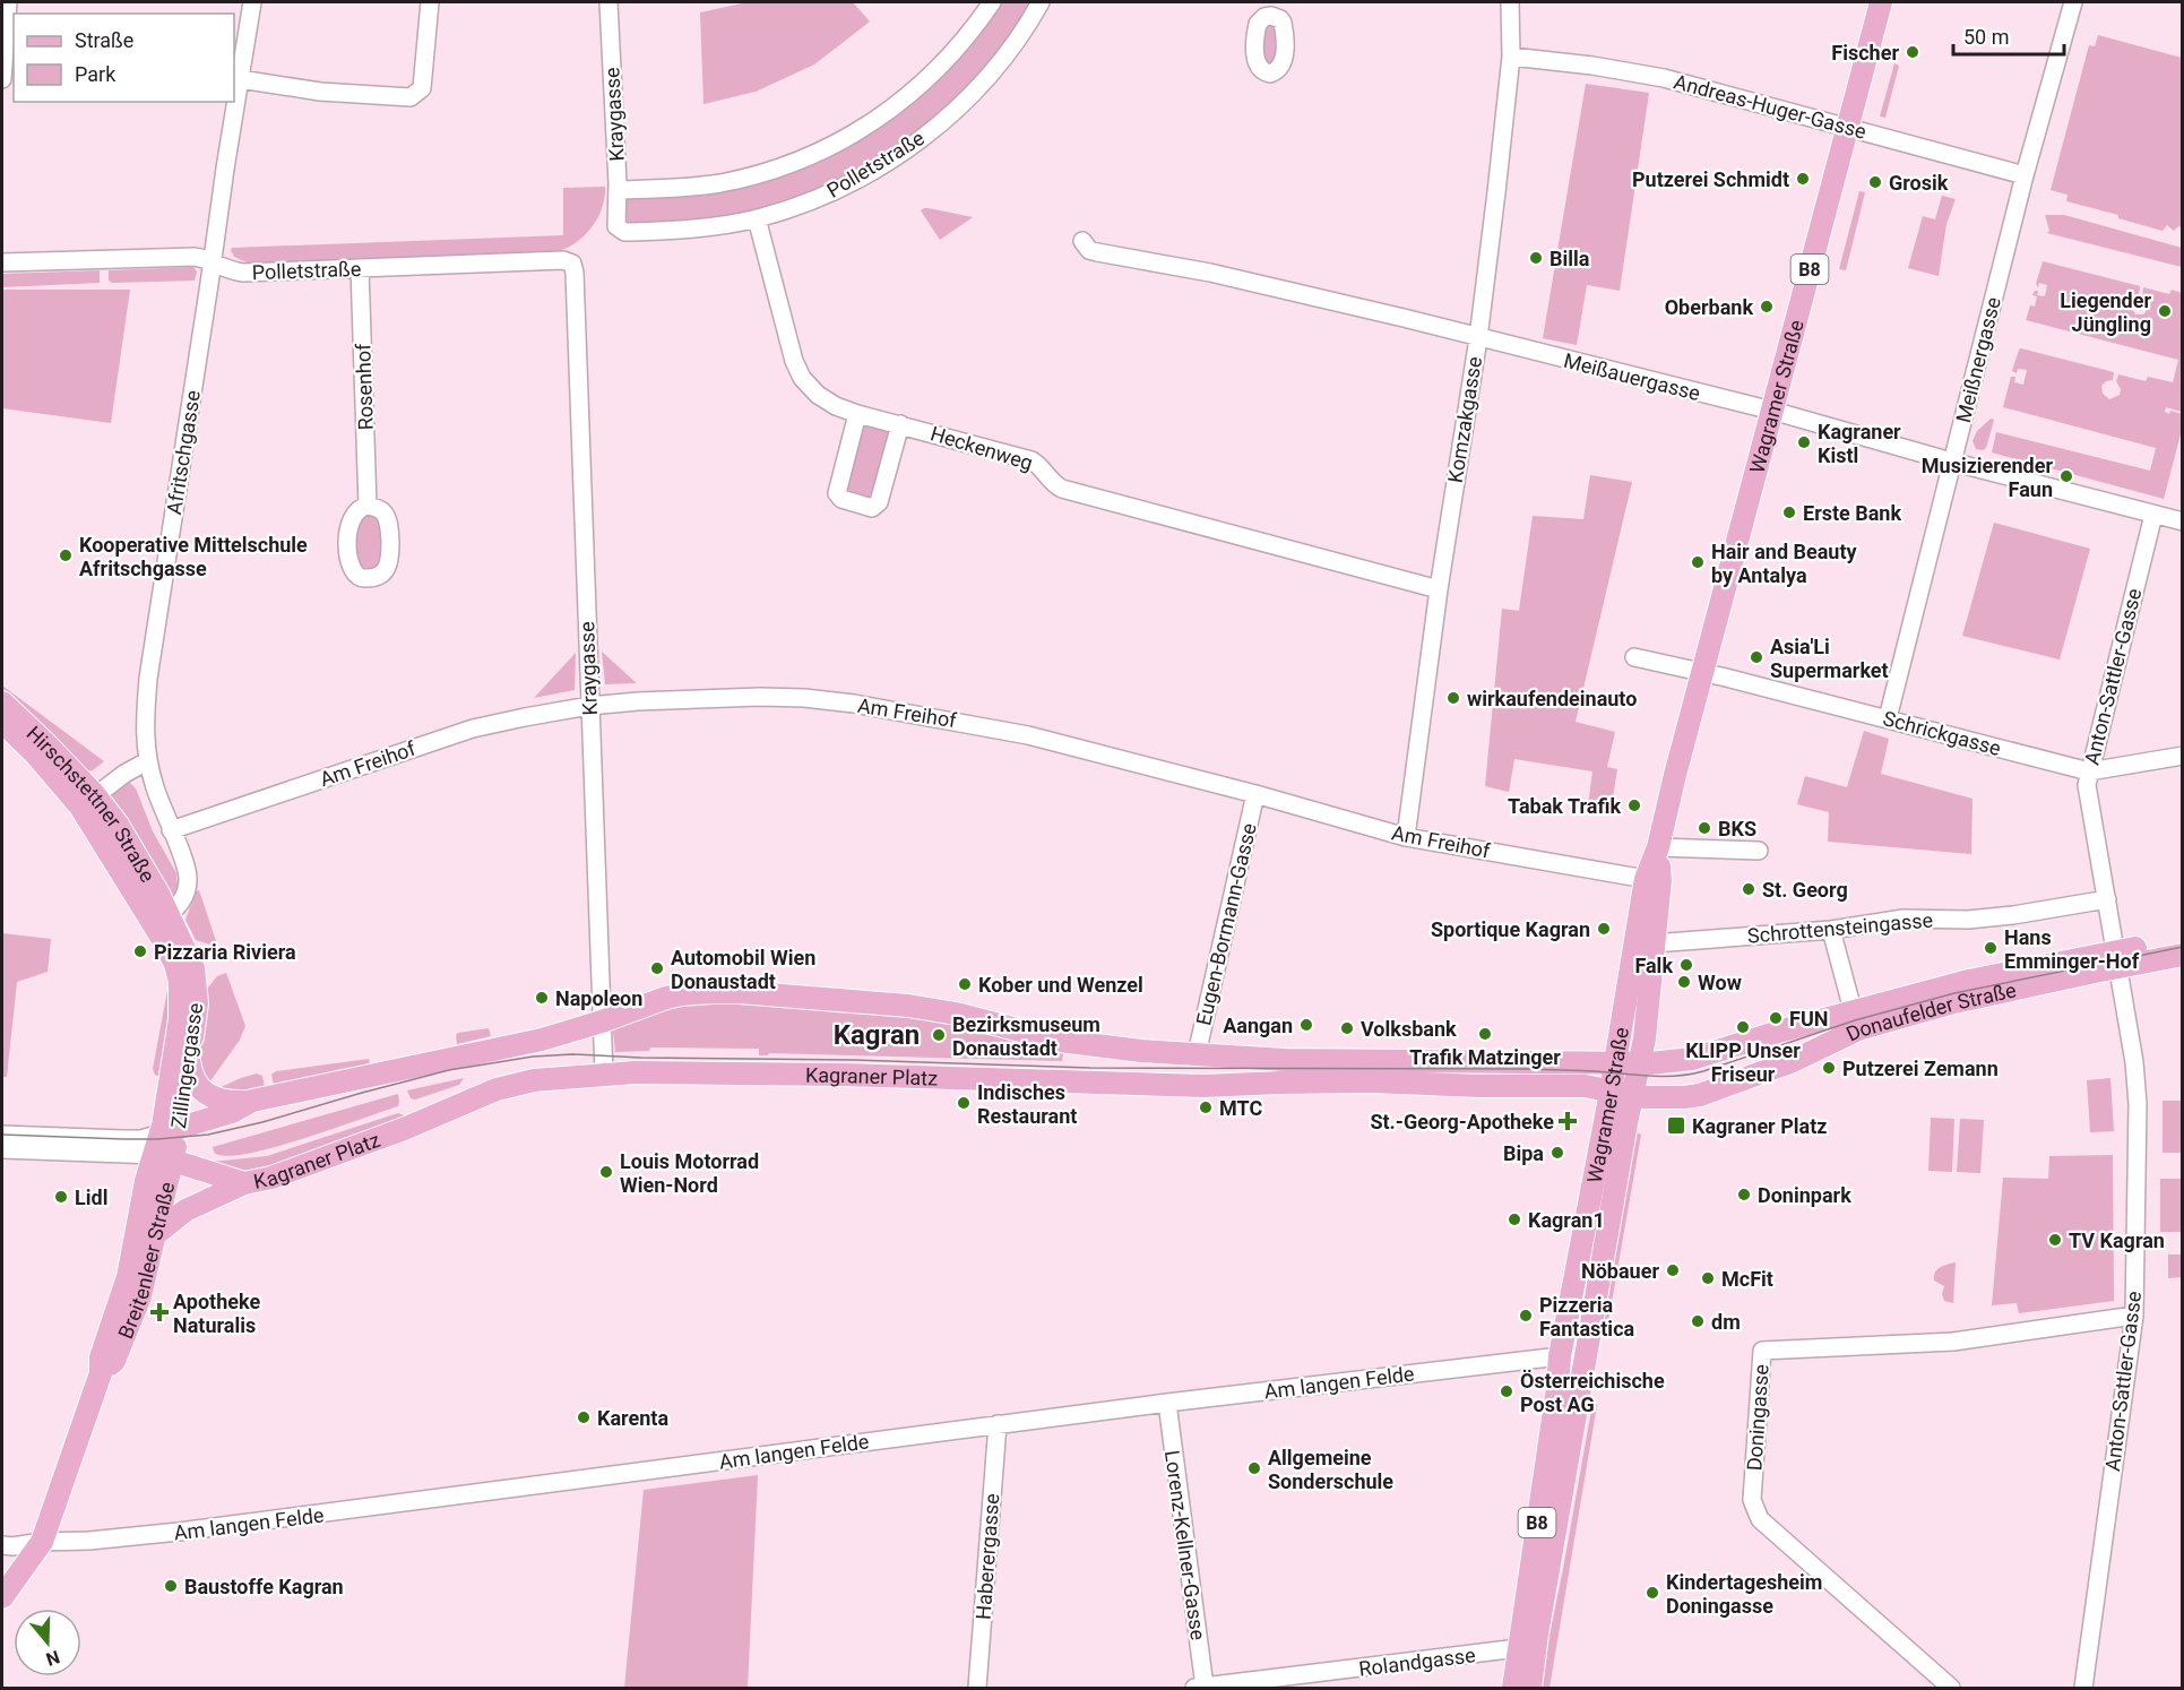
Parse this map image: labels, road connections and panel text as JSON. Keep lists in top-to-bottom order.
{
  "streets": {
    "main road": [
      "B8",
      "Wagramer Straße",
      "Hirschstettner Straße",
      "Donaufelder Straße",
      "Zillingergasse",
      "Kagraner Platz",
      "Breitenleer Straße"
    ],
    "street": [
      "Andreas-Huger-Gasse",
      "Kraygasse",
      "Polletstraße",
      "Meißnergasse",
      "Meißauergasse",
      "Rosenhof",
      "Komzakgasse",
      "Heckenweg",
      "Afritschgasse",
      "Anton-Sattler-Gasse",
      "Am Freihof",
      "Schrickgasse",
      "Eugen-Bormann-Gasse",
      "Schrottensteingasse",
      "Am langen Felde",
      "Doningasse",
      "Lorenz-Kellner-Gasse",
      "Haberergasse",
      "Rolandgasse"
    ]
  },
  "crossings": [
    ["Andreas-Huger-Gasse", "Meißnergasse"],
    ["Andreas-Huger-Gasse", "Wagramer Straße"],
    ["Andreas-Huger-Gasse", "Komzakgasse"],
    ["Kraygasse", "Polletstraße"],
    ["Kraygasse", "Am Freihof"],
    ["Kraygasse", "Kagraner Platz"],
    ["Polletstraße", "Rosenhof"],
    ["Polletstraße", "Heckenweg"],
    ["Polletstraße", "Afritschgasse"],
    ["Meißnergasse", "Meißauergasse"],
    ["Meißnergasse", "Schrickgasse"],
    ["Meißauergasse", "Wagramer Straße"],
    ["Meißauergasse", "Komzakgasse"],
    ["Meißauergasse", "Anton-Sattler-Gasse"],
    ["Wagramer Straße", "Am Freihof"],
    ["Wagramer Straße", "Schrickgasse"],
    ["Wagramer Straße", "Schrottensteingasse"],
    ["Wagramer Straße", "Donaufelder Straße"],
    ["Wagramer Straße", "Kagraner Platz"],
    ["Wagramer Straße", "Am langen Felde"],
    ["Wagramer Straße", "Rolandgasse"],
    ["Komzakgasse", "Heckenweg"],
    ["Komzakgasse", "Am Freihof"],
    ["Afritschgasse", "Am Freihof"],
    ["Afritschgasse", "Hirschstettner Straße"],
    ["Afritschgasse", "Zillingergasse"],
    ["Anton-Sattler-Gasse", "Schrickgasse"],
    ["Anton-Sattler-Gasse", "Schrottensteingasse"],
    ["Anton-Sattler-Gasse", "Donaufelder Straße"],
    ["Anton-Sattler-Gasse", "Doningasse"],
    ["Am Freihof", "Eugen-Bormann-Gasse"],
    ["Hirschstettner Straße", "Zillingergasse"],
    ["Donaufelder Straße", "Kagraner Platz"],
    ["Zillingergasse", "Kagraner Platz"],
    ["Zillingergasse", "Breitenleer Straße"],
    ["Kagraner Platz", "Breitenleer Straße"],
    ["Breitenleer Straße", "Am langen Felde"],
    ["Am langen Felde", "Lorenz-Kellner-Gasse"],
    ["Am langen Felde", "Haberergasse"],
    ["Lorenz-Kellner-Gasse", "Rolandgasse"]
  ],
  "districts": ["Kagran"],
  "places": {
    "other": [
      "Fischer",
      "Putzerei Schmidt",
      "Grosik",
      "Billa",
      "Oberbank",
      "Liegender Jüngling",
      "Kagraner Kistl",
      "Musizierender Faun",
      "Erste Bank",
      "Kooperative Mittelschule Afritschgasse",
      "Hair and Beauty by Antalya",
      "Asia'Li Supermarket",
      "wirkaufendeinauto",
      "Tabak Trafik",
      "BKS",
      "St. Georg",
      "Sportique Kagran",
      "Hans Emminger-Hof",
      "Pizzaria Riviera",
      "Falk",
      "Automobil Wien Donaustadt",
      "Wow",
      "Kober und Wenzel",
      "Napoleon",
      "FUN",
      "Aangan",
      "KLIPP Unser Friseur",
      "Volksbank",
      "Trafik Matzinger",
      "Bezirksmuseum Donaustadt",
      "Putzerei Zemann",
      "Indisches Restaurant",
      "MTC",
      "Bipa",
      "Louis Motorrad Wien-Nord",
      "Doninpark",
      "Lidl",
      "Kagran1",
      "TV Kagran",
      "Nöbauer",
      "McFit",
      "Pizzeria Fantastica",
      "dm",
      "Österreichische Post AG",
      "Karenta",
      "Allgemeine Sonderschule",
      "Baustoffe Kagran",
      "Kindertagesheim Doningasse"
    ],
    "health": ["St.-Georg-Apotheke", "Apotheke Naturalis"],
    "transit": ["Kagraner Platz"]
  },
  "legend": ["Straße", "Park"],
  "scale_bar": "50 m",
  "north": "bottom"
}
